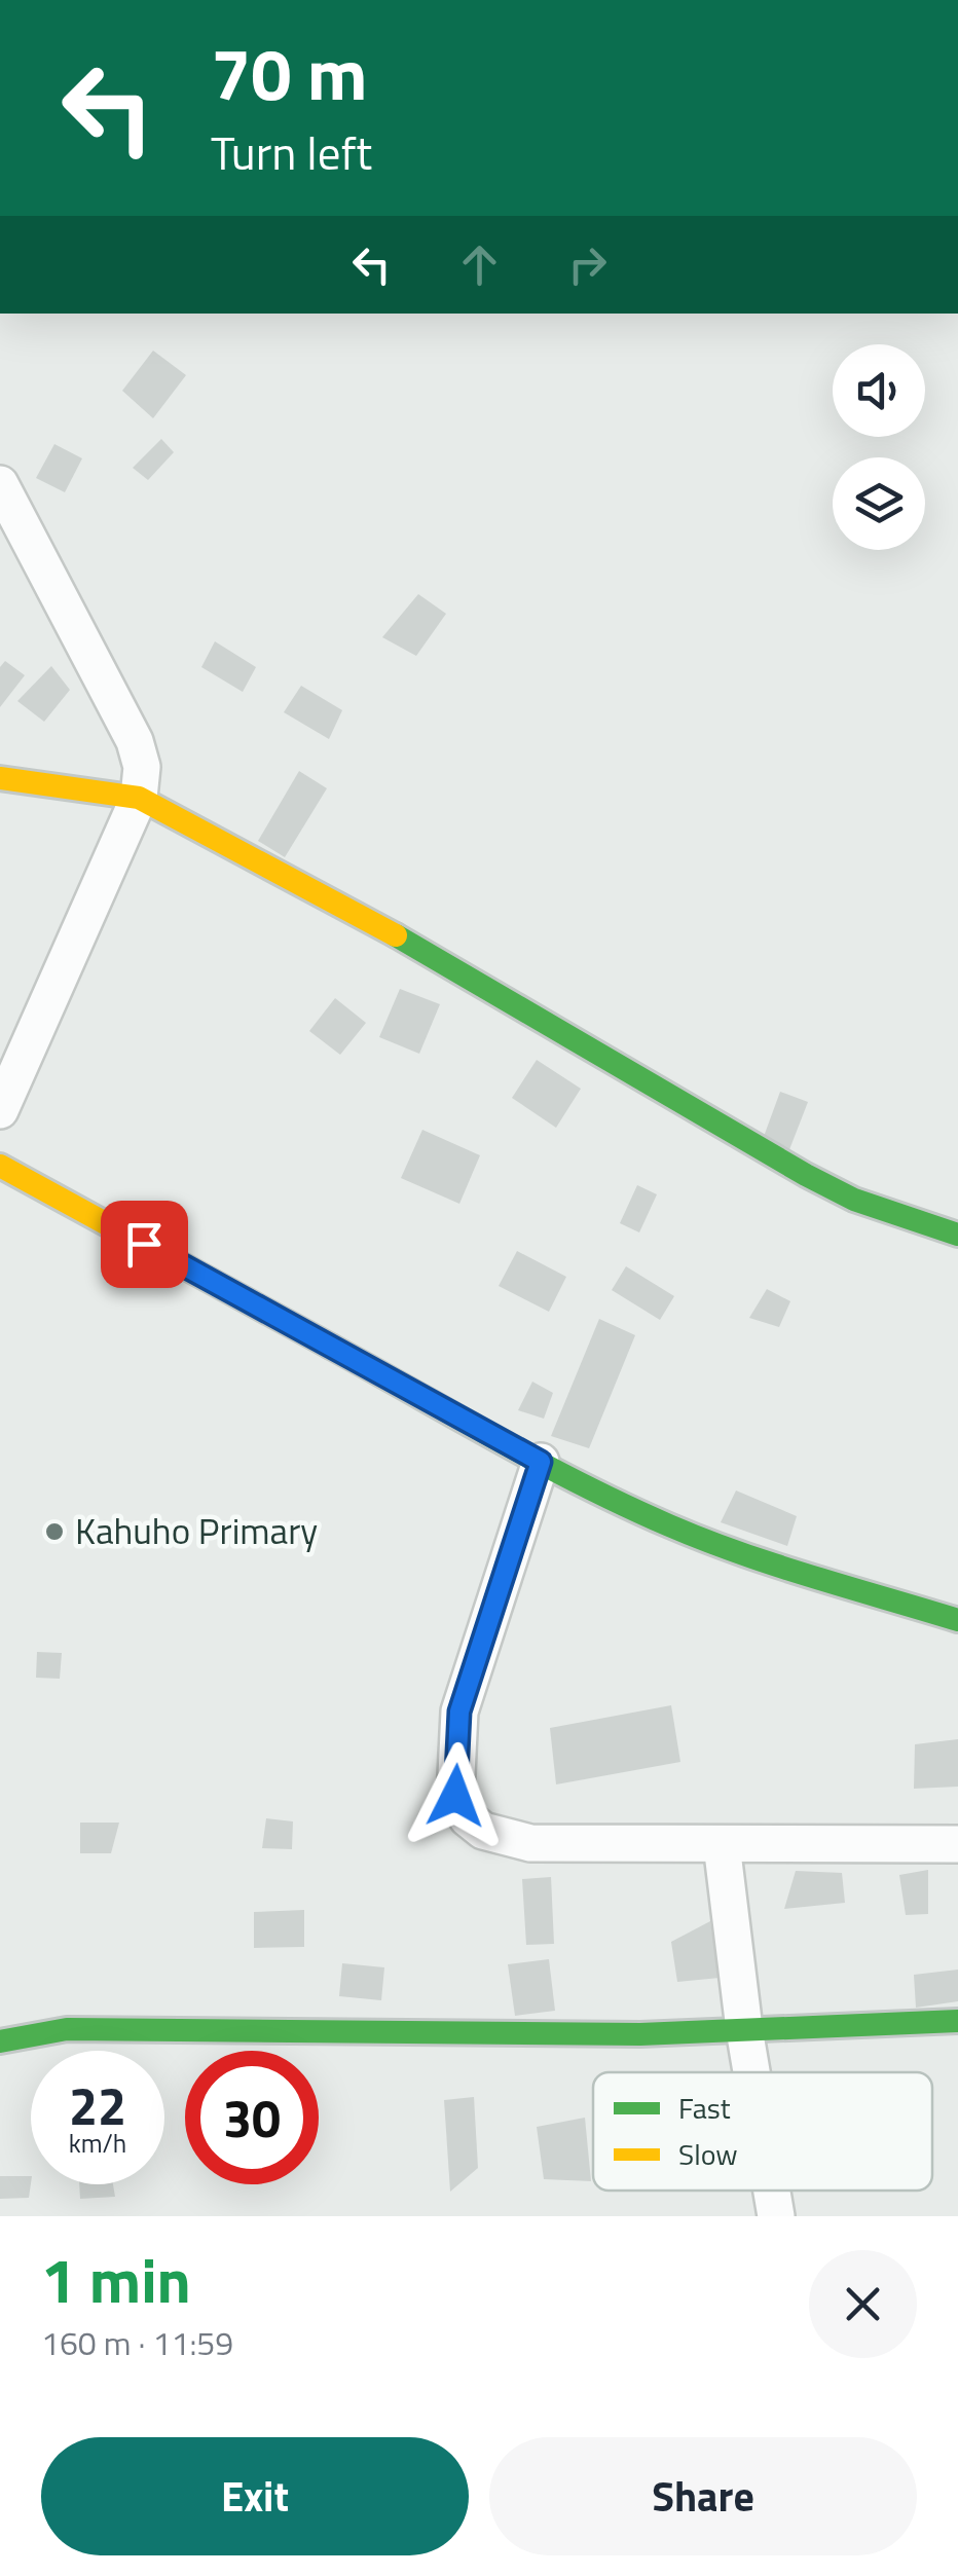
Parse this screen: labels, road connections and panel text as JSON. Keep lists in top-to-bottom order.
{
  "places": ["Kahuho Primary"],
  "legend": ["Fast", "Slow"],
  "page": {
    "turn": ["70 m", "Turn left"],
    "speed": "22 km/h",
    "limit": "30",
    "heading": ["1 min", "160 m · 11:59"],
    "buttons": ["Exit", "Share"]
  }
}
